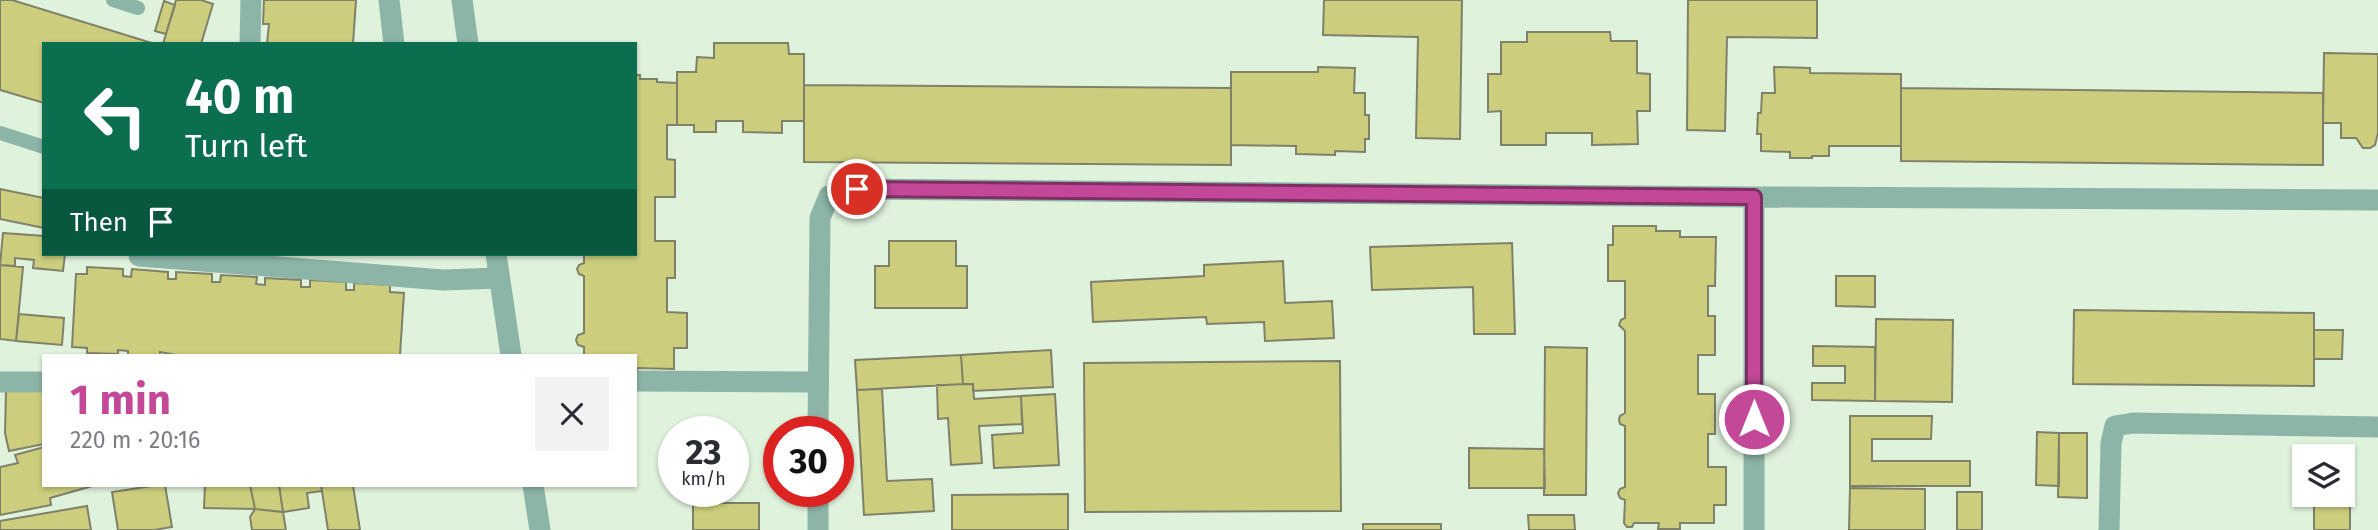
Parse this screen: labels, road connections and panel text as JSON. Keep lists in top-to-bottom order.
{
  "page": {
    "turn": ["40 m", "Turn left"],
    "then": "Then",
    "heading": ["1 min", "220 m · 20:16"],
    "speed": "23 km/h",
    "limit": "30"
  }
}
